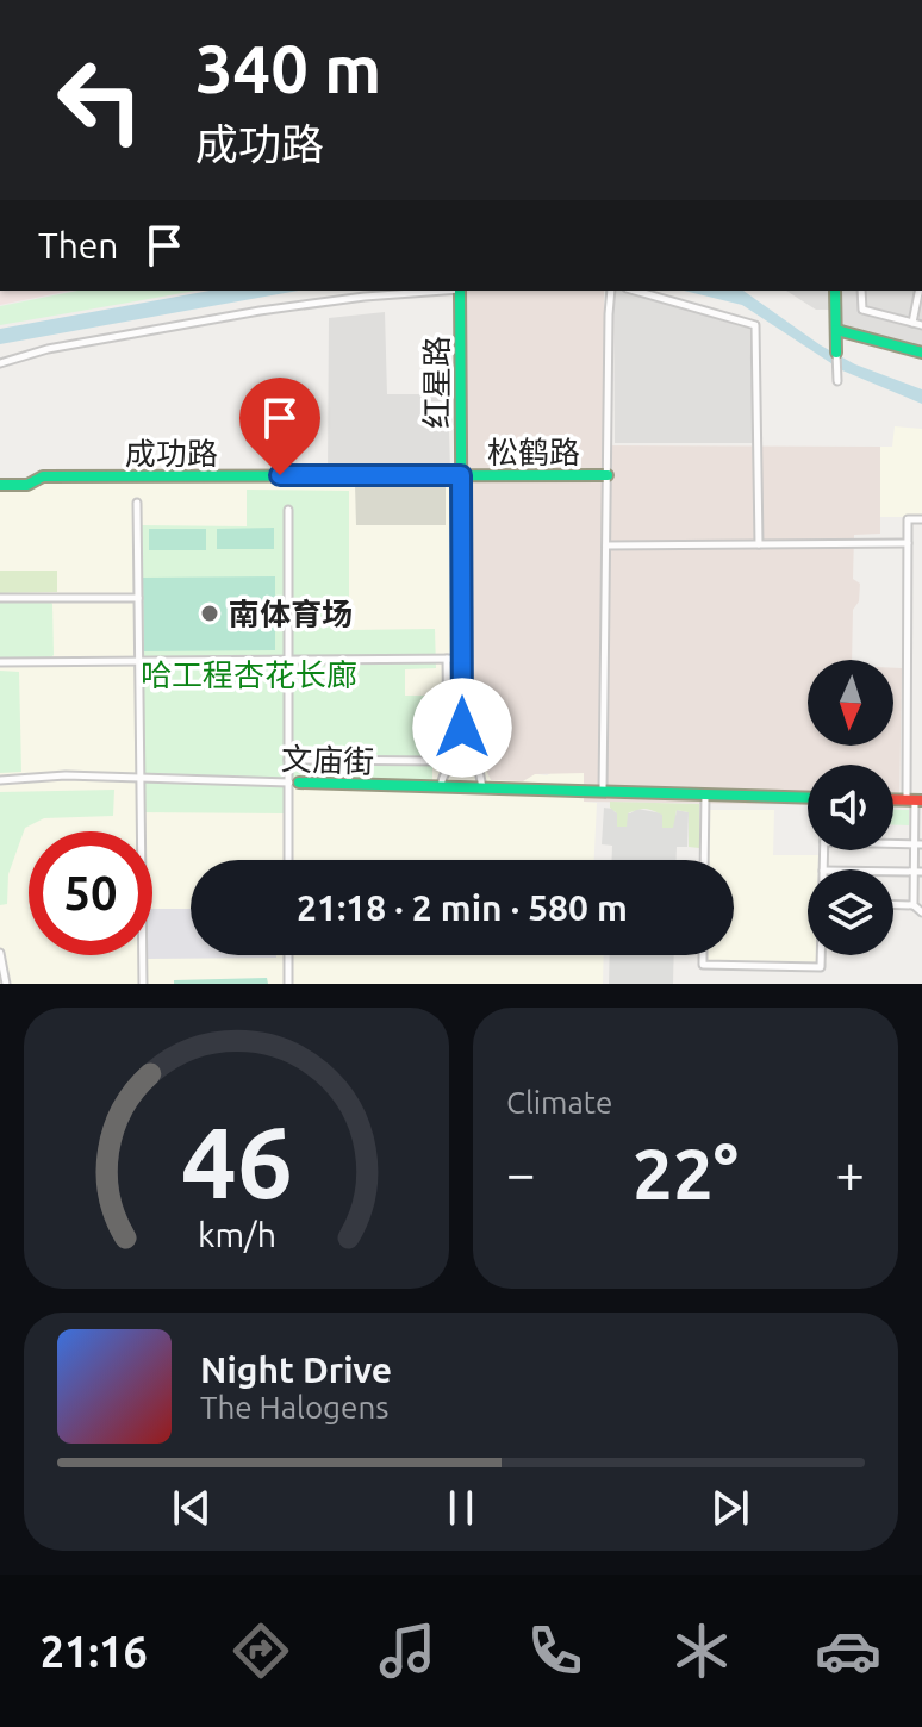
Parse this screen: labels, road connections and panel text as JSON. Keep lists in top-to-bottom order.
{
  "streets": {
    "main road": [
      "红星路",
      "松鹤路",
      "成功路",
      "文庙街"
    ]
  },
  "crossings": [
    ["红星路", "松鹤路"],
    ["红星路", "成功路"],
    ["松鹤路", "成功路"]
  ],
  "parks": ["哈工程杏花长廊"],
  "places": ["南体育场"],
  "north": "bottom",
  "page": {
    "turn": ["340 m", "成功路"],
    "then": "Then",
    "limit": "50",
    "trip": "21:18 · 2 min · 580 m",
    "tile": "Climate",
    "heat": ["−", "22°", "+"],
    "song": ["Night Drive", "The Halogens"],
    "tabs": "21:16",
    "gauge": ["46", "km/h"]
  }
}
